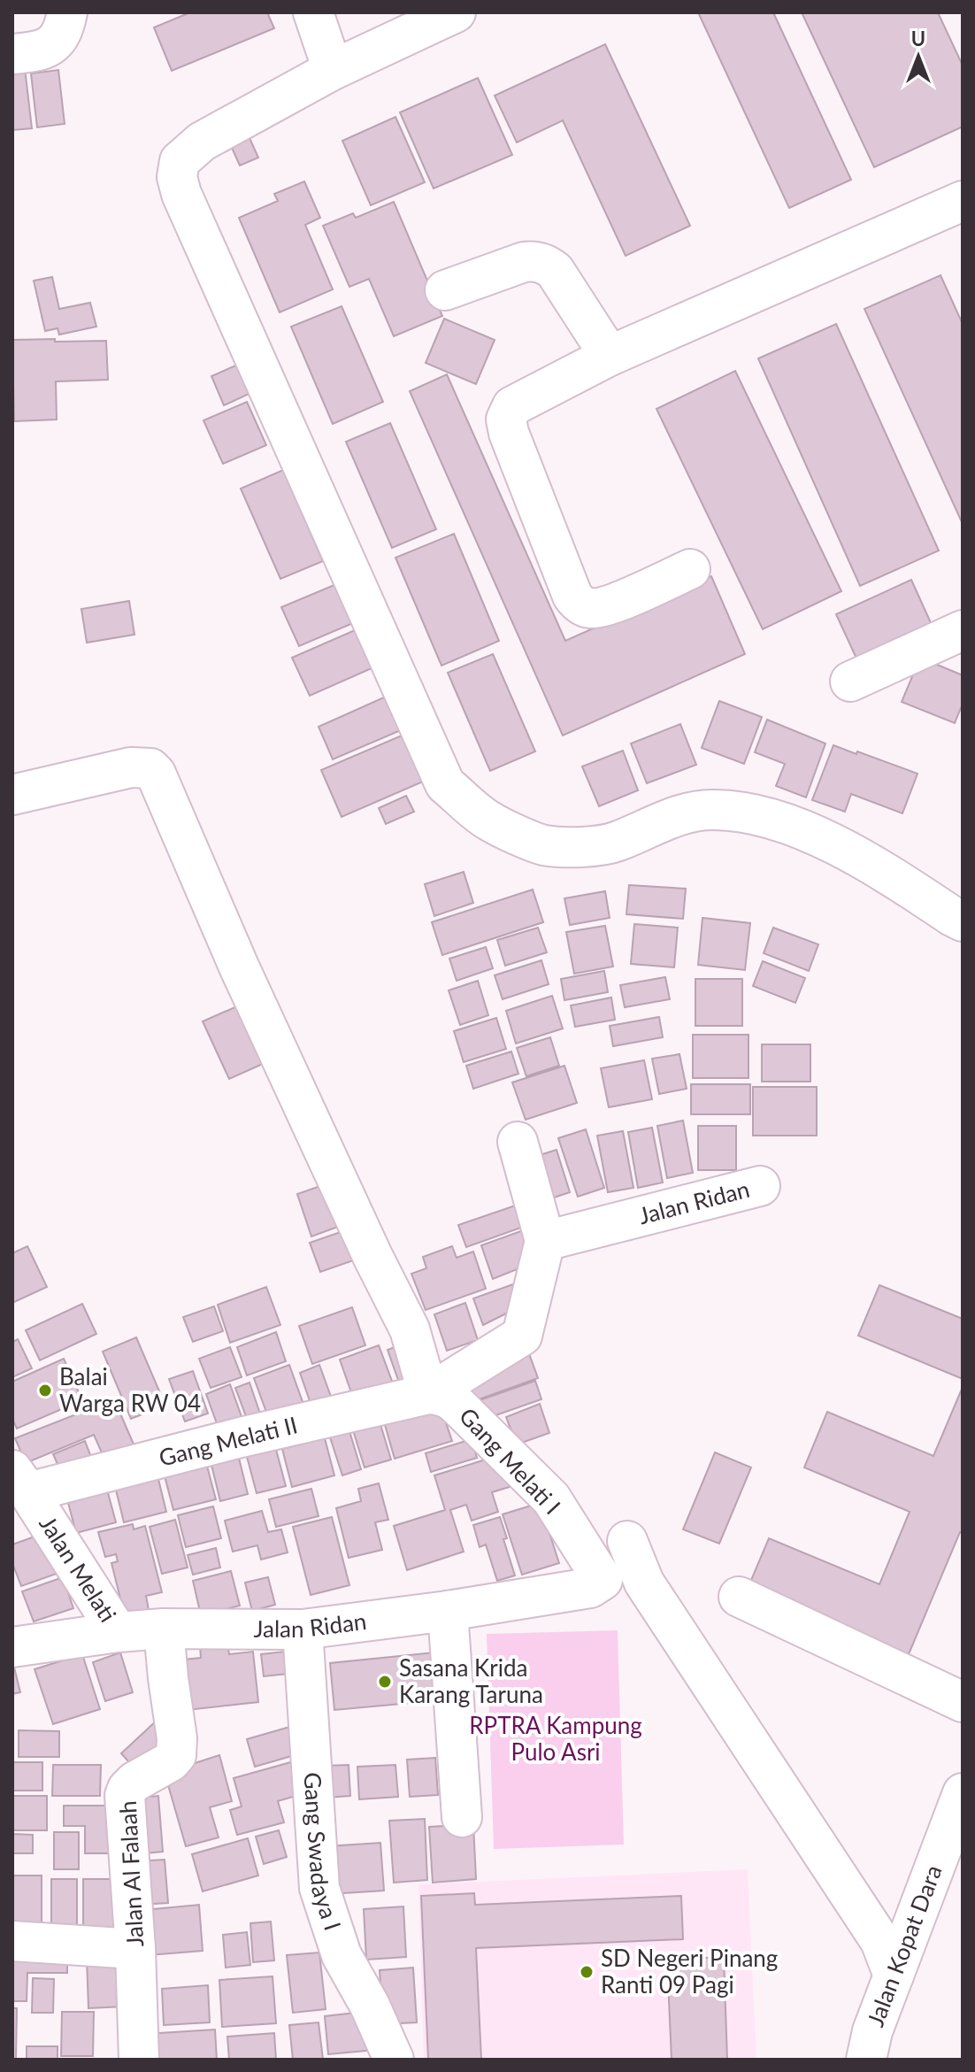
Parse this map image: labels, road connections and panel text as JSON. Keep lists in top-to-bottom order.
{
  "streets": {
    "street": [
      "Jalan Ridan",
      "Gang Melati II",
      "Gang Melati I",
      "Jalan Melati",
      "Gang Swadaya I",
      "Jalan Al Falaah",
      "Jalan Kopat Dara"
    ]
  },
  "crossings": [
    ["Jalan Ridan", "Gang Melati II"],
    ["Jalan Ridan", "Gang Melati I"],
    ["Jalan Ridan", "Jalan Melati"],
    ["Jalan Ridan", "Gang Swadaya I"],
    ["Jalan Ridan", "Jalan Al Falaah"],
    ["Gang Melati II", "Gang Melati I"],
    ["Gang Melati II", "Jalan Melati"]
  ],
  "parks": ["RPTRA Kampung Pulo Asri"],
  "places": ["Balai Warga RW 04", "Sasana Krida Karang Taruna", "SD Negeri Pinang Ranti 09 Pagi"],
  "north": "top"
}
